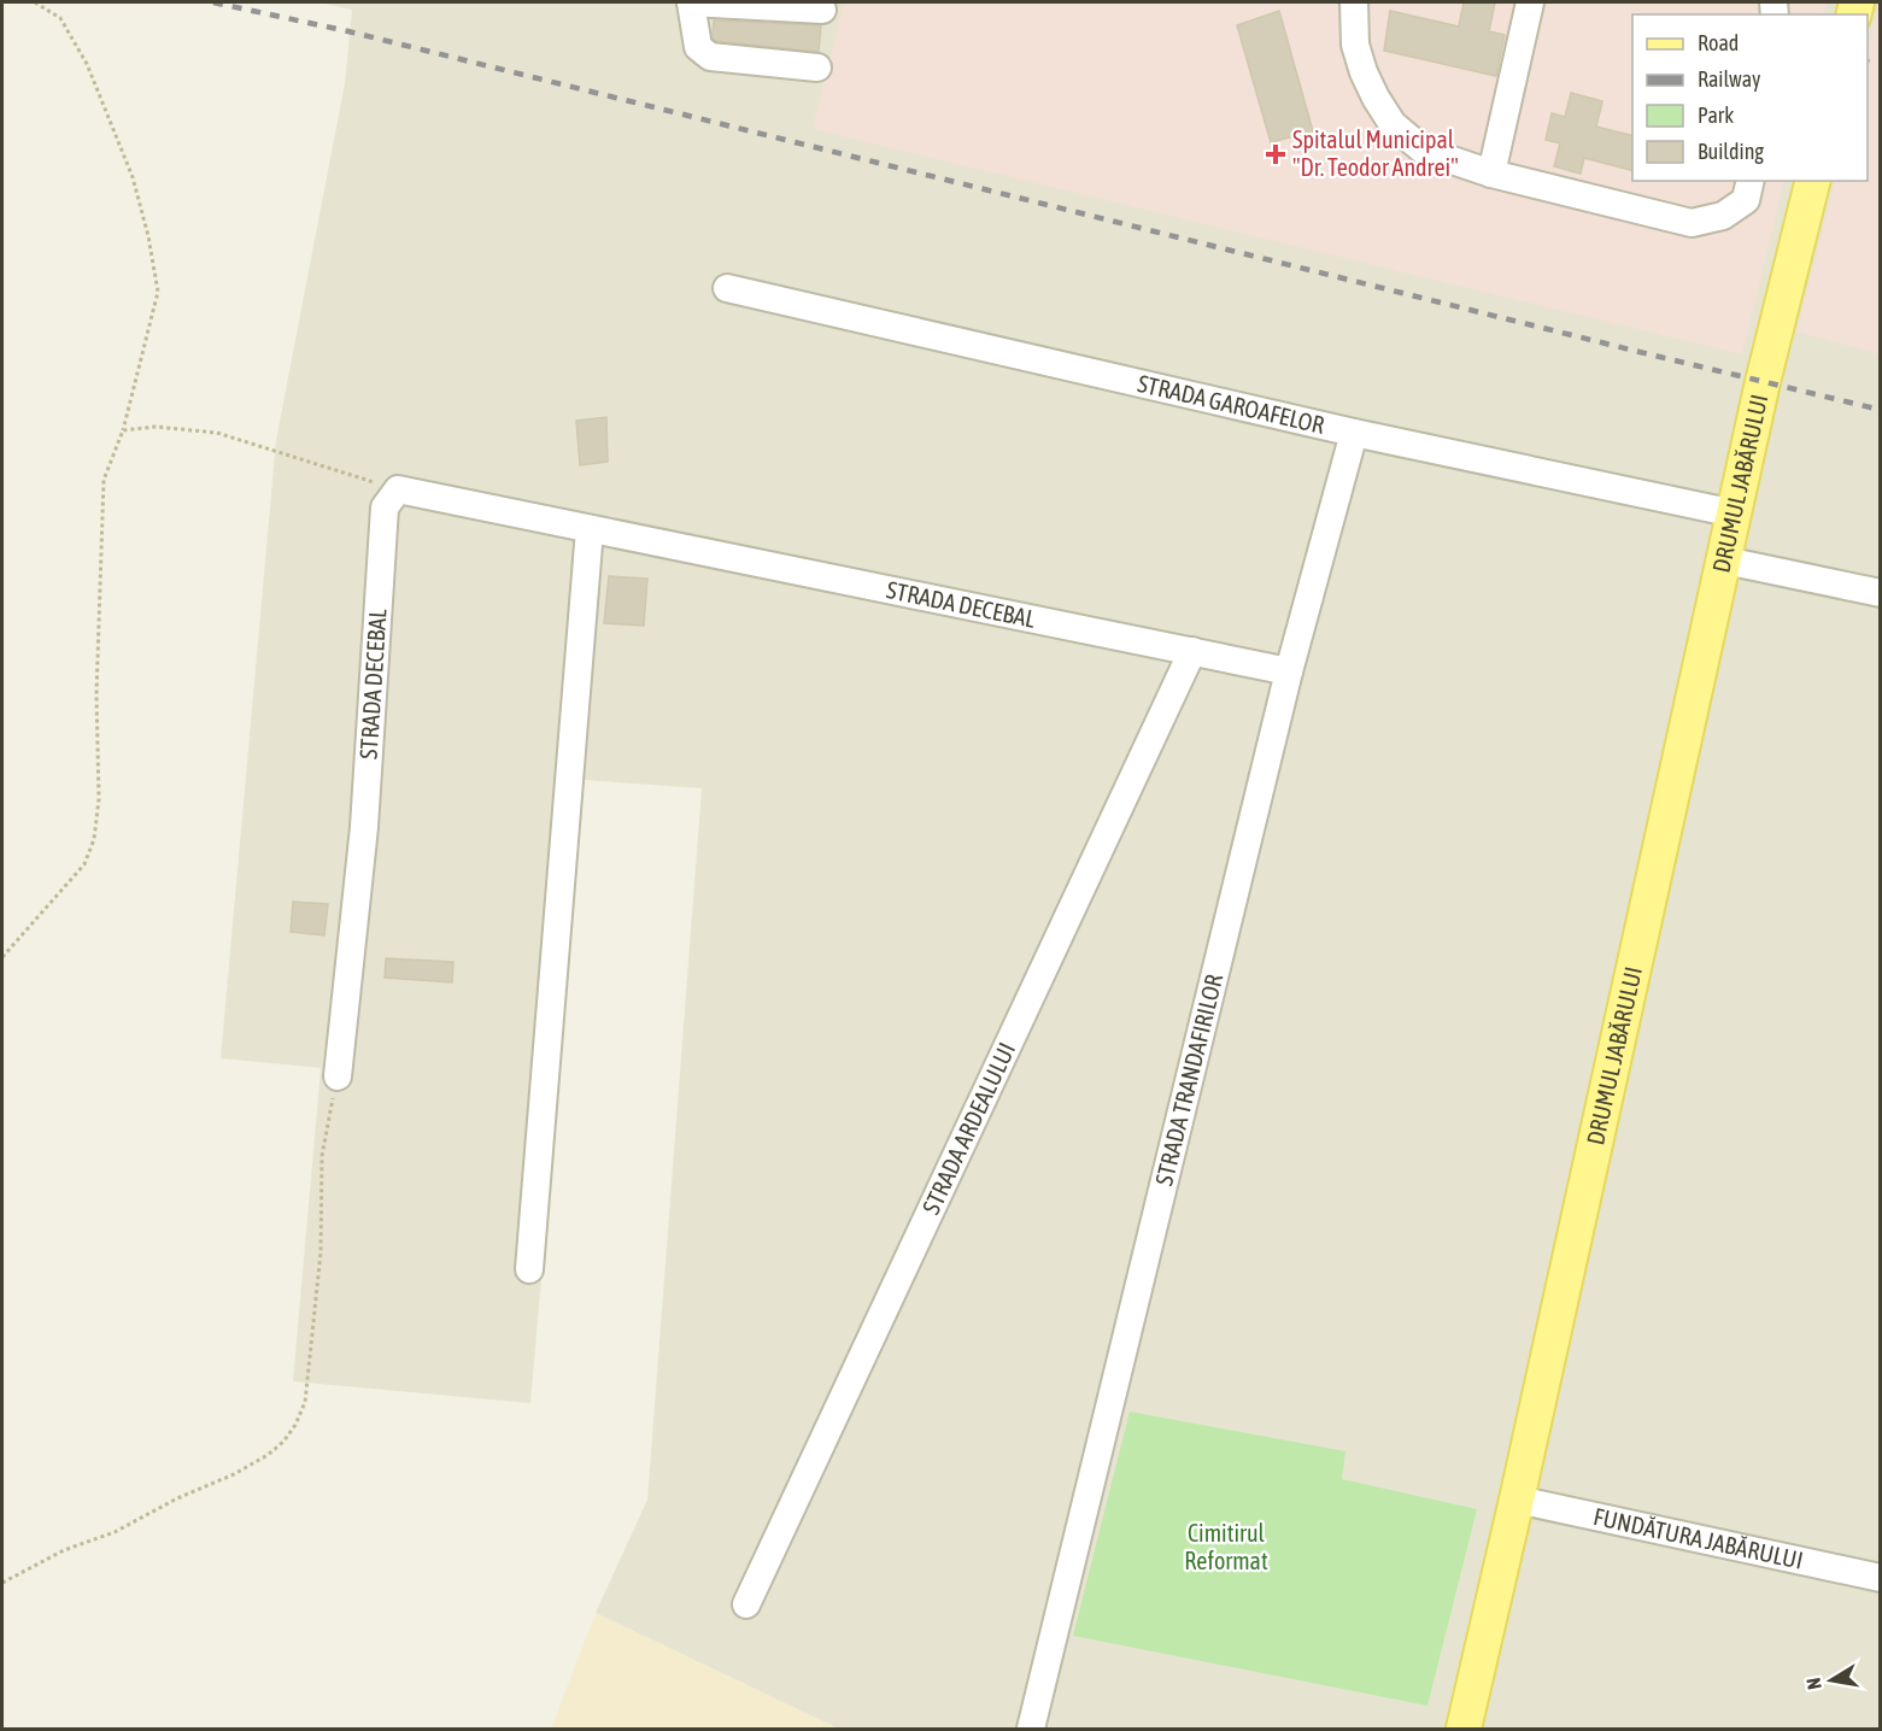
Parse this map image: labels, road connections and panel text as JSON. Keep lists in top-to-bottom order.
{
  "streets": {
    "main road": ["DRUMUL JABĂRULUI"],
    "street": [
      "STRADA GAROAFELOR",
      "STRADA DECEBAL",
      "STRADA TRANDAFIRILOR",
      "STRADA ARDEALULUI",
      "FUNDĂTURA JABĂRULUI"
    ]
  },
  "crossings": [
    ["STRADA GAROAFELOR", "DRUMUL JABĂRULUI"],
    ["STRADA GAROAFELOR", "STRADA TRANDAFIRILOR"],
    ["DRUMUL JABĂRULUI", "FUNDĂTURA JABĂRULUI"],
    ["STRADA DECEBAL", "STRADA TRANDAFIRILOR"],
    ["STRADA DECEBAL", "STRADA ARDEALULUI"]
  ],
  "parks": ["Cimitirul Reformat"],
  "places": {
    "health": ["Spitalul Municipal \"Dr. Teodor Andrei\""]
  },
  "legend": [
    "Road",
    "Railway",
    "Park",
    "Building"
  ],
  "north": "left"
}
